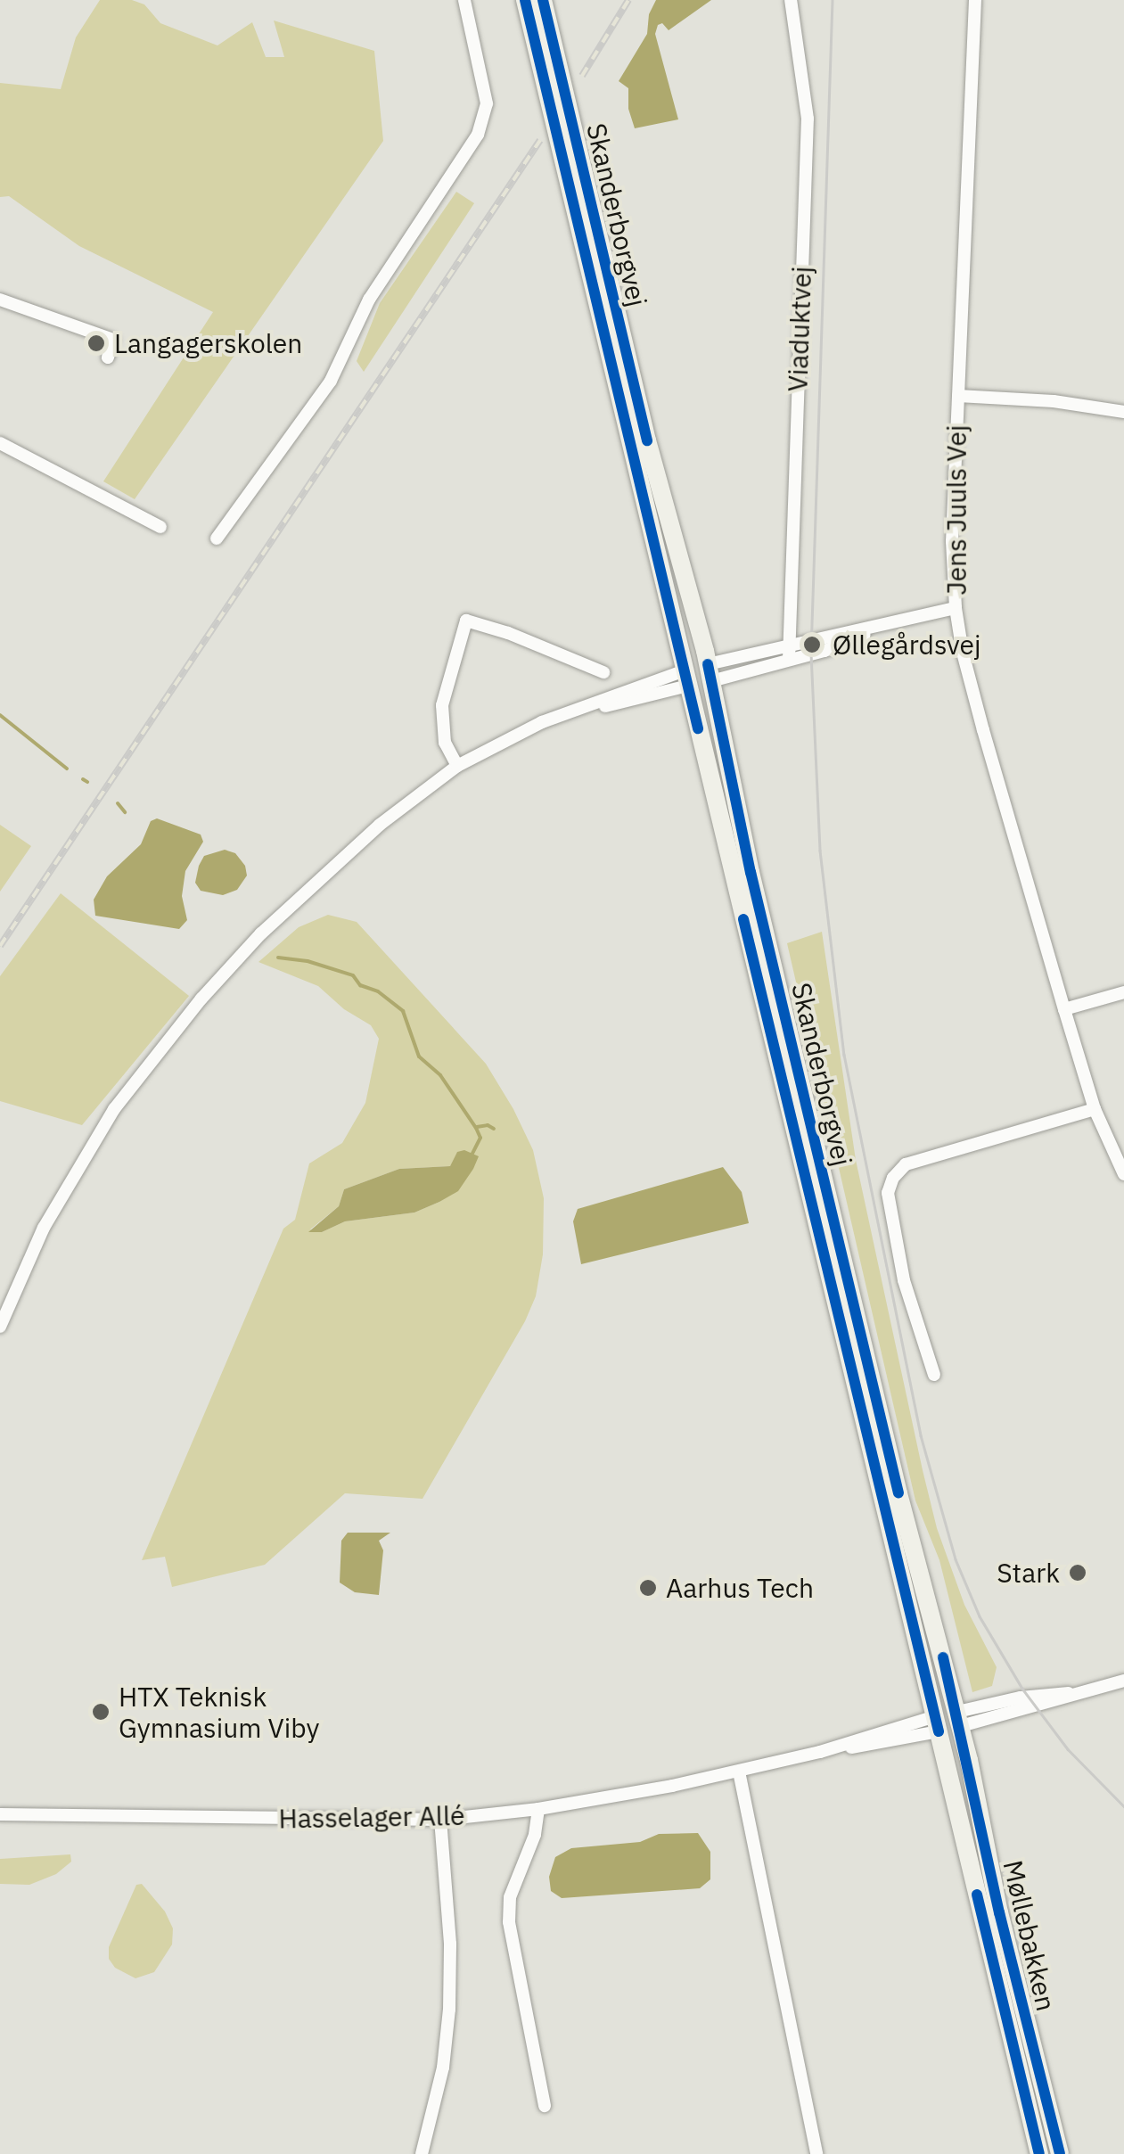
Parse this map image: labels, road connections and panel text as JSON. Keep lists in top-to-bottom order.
{
  "streets": {
    "main road": ["Skanderborgvej", "Møllebakken"],
    "street": ["Viaduktvej", "Jens Juuls Vej", "Hasselager Allé"]
  },
  "crossings": [
    ["Skanderborgvej", "Hasselager Allé"],
    ["Skanderborgvej", "Møllebakken"],
    ["Hasselager Allé", "Møllebakken"]
  ],
  "places": [
    "Langagerskolen",
    "Øllegårdsvej",
    "Stark",
    "Aarhus Tech",
    "HTX Teknisk Gymnasium Viby"
  ]
}
